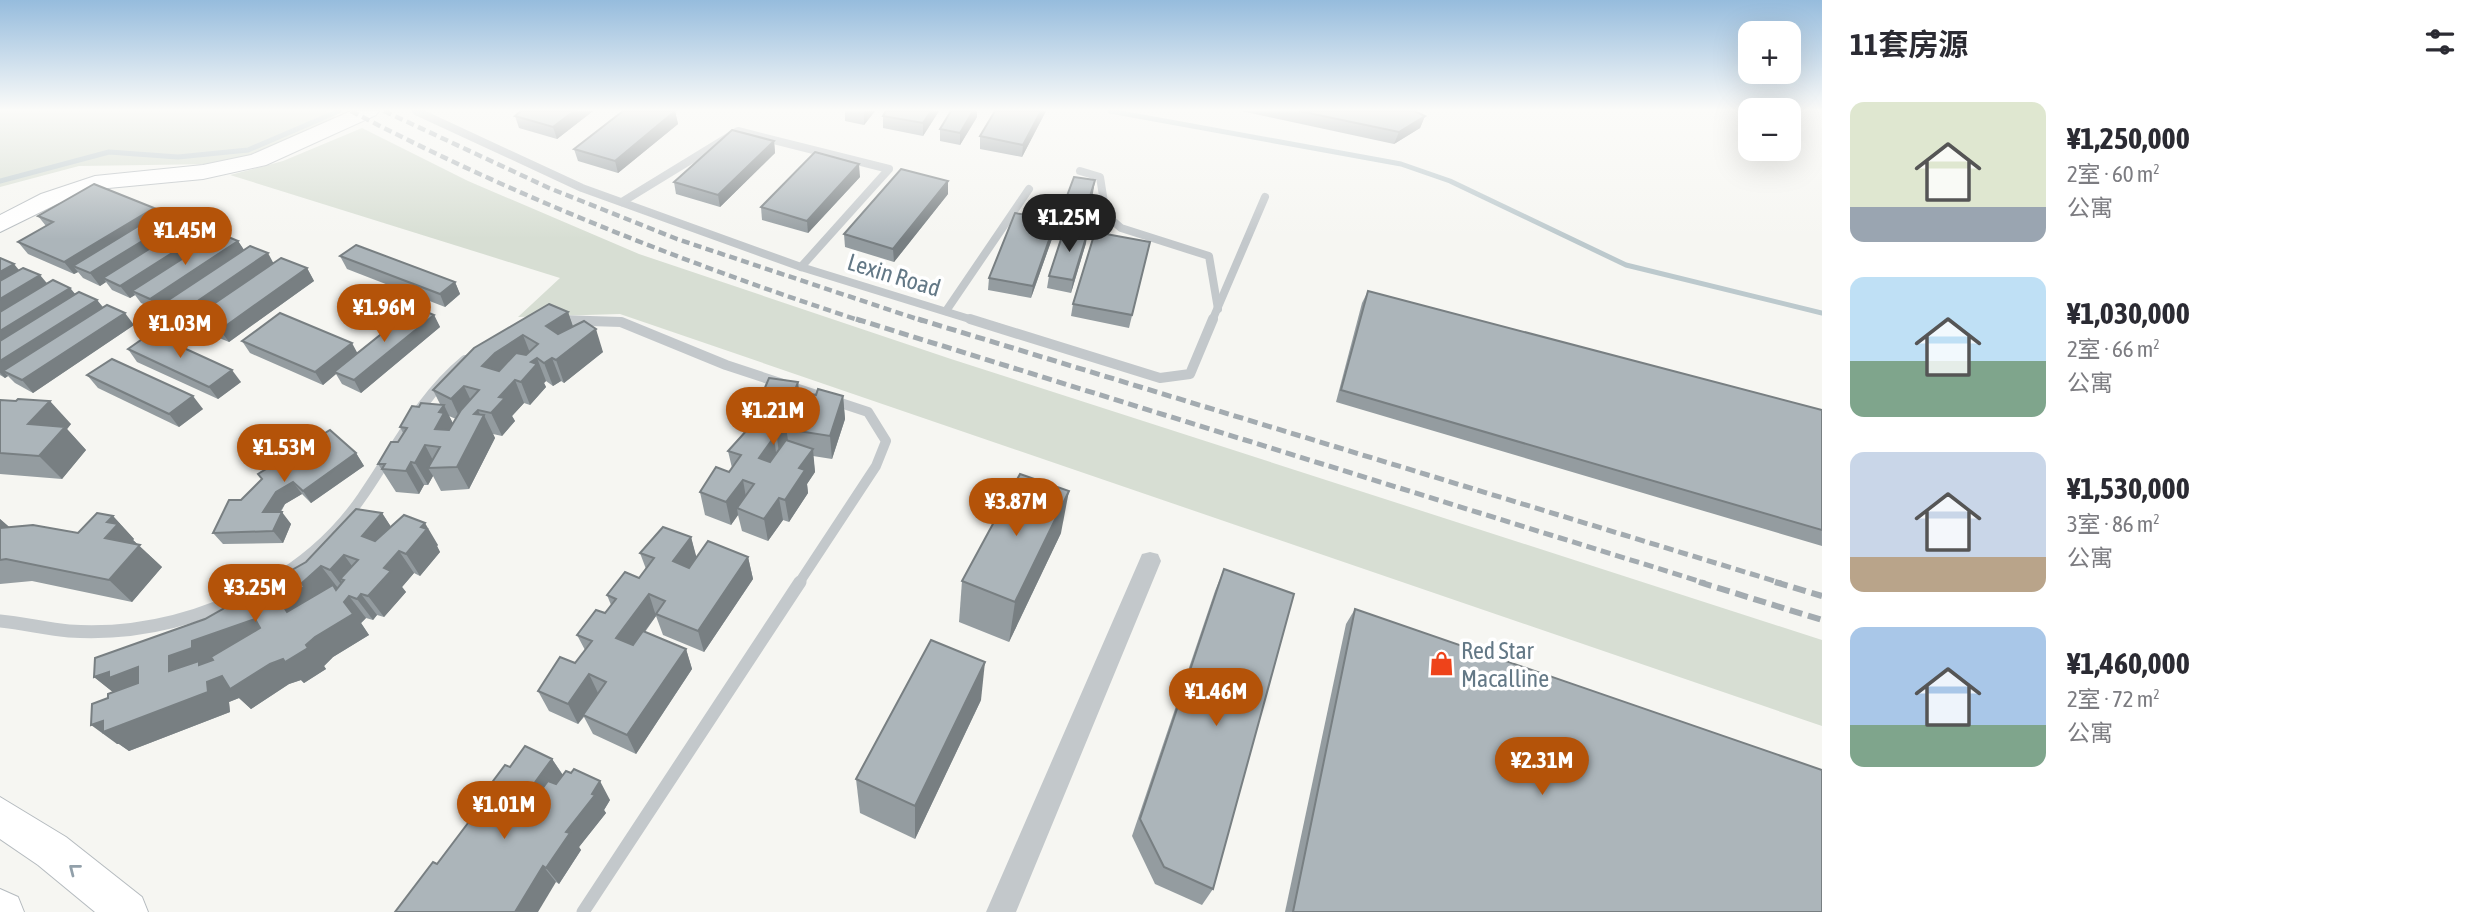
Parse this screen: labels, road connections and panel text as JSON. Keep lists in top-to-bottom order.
{
  "streets": {
    "lane": ["Lexin Road"]
  },
  "places": {
    "shop": ["Red Star Macalline"]
  },
  "page": {
    "heading": "11套房源",
    "map_buttons": ["+", "−"],
    "list": [
      {
        "name": "¥1,250,000",
        "note": "2室 · 60 m² · 公寓"
      },
      {
        "name": "¥1,030,000",
        "note": "2室 · 66 m² · 公寓"
      },
      {
        "name": "¥1,530,000",
        "note": "3室 · 86 m² · 公寓"
      },
      {
        "name": "¥1,460,000",
        "note": "2室 · 72 m² · 公寓"
      }
    ],
    "price": [
      "¥1.25M",
      "¥1.45M",
      "¥1.96M",
      "¥1.03M",
      "¥1.21M",
      "¥1.53M",
      "¥3.87M",
      "¥3.25M",
      "¥1.46M",
      "¥2.31M",
      "¥1.01M"
    ]
  }
}
